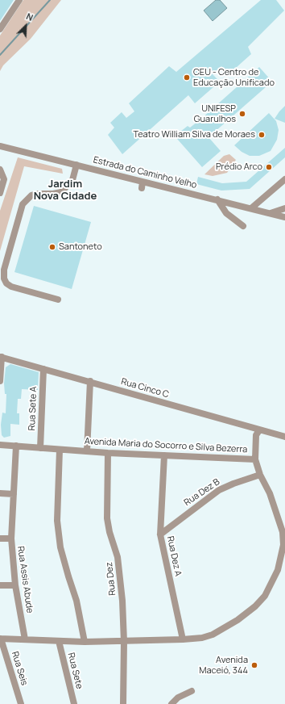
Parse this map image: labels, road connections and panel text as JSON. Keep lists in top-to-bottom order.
{
  "streets": {
    "street": [
      "Estrada do Caminho Velho",
      "Rua Cinco C",
      "Rua Sete A",
      "Avenida Maria do Socorro e Silva Bezerra",
      "Rua Dez B",
      "Rua Dez A",
      "Rua Dez",
      "Rua Assis Abude",
      "Rua Seis",
      "Rua Sete"
    ]
  },
  "crossings": [
    ["Rua Cinco C", "Rua Sete A"],
    ["Rua Sete A", "Avenida Maria do Socorro e Silva Bezerra"],
    ["Avenida Maria do Socorro e Silva Bezerra", "Rua Dez B"],
    ["Avenida Maria do Socorro e Silva Bezerra", "Rua Dez A"],
    ["Avenida Maria do Socorro e Silva Bezerra", "Rua Dez"],
    ["Avenida Maria do Socorro e Silva Bezerra", "Rua Assis Abude"],
    ["Avenida Maria do Socorro e Silva Bezerra", "Rua Seis"],
    ["Avenida Maria do Socorro e Silva Bezerra", "Rua Sete"],
    ["Rua Dez B", "Rua Dez A"]
  ],
  "districts": ["Jardim Nova Cidade"],
  "places": [
    "CEU - Centro de Educação Unificado",
    "UNIFESP Guarulhos",
    "Teatro William Silva de Moraes",
    "Prédio Arco",
    "Santoneto",
    "Avenida Maceió, 344"
  ],
  "north": "top right"
}
